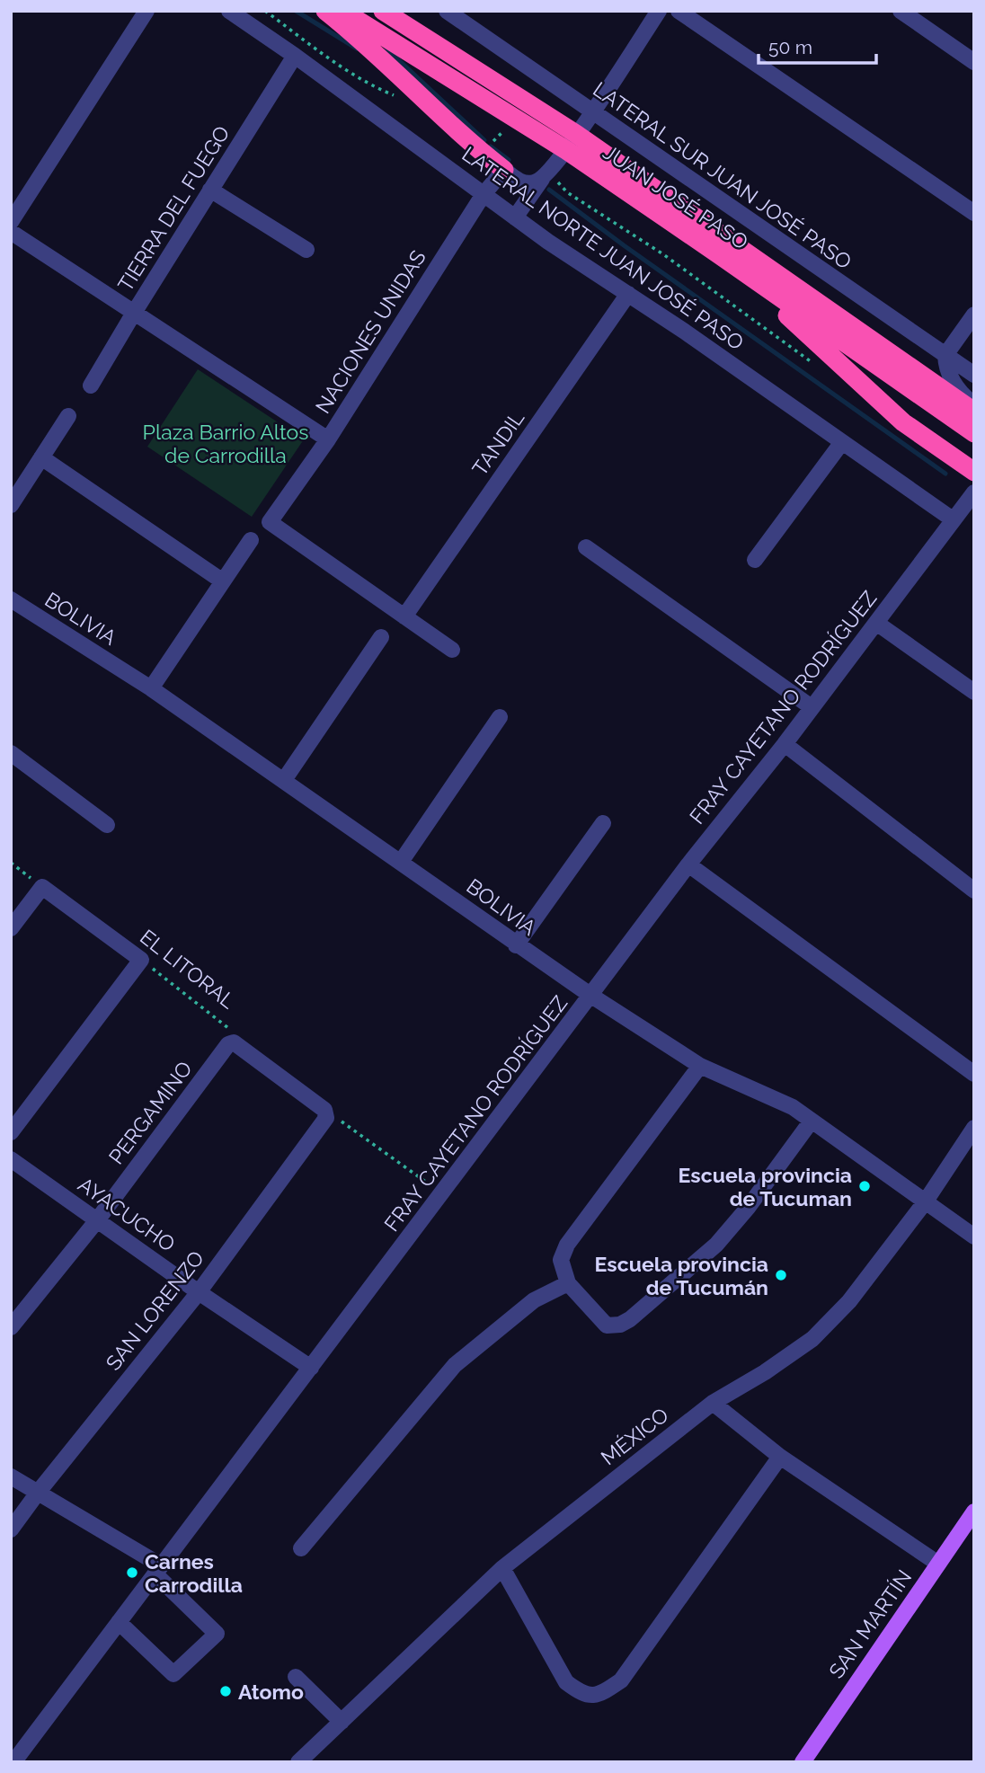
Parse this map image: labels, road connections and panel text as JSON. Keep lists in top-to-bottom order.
{
  "streets": {
    "highway": ["JUAN JOSÉ PASO"],
    "main road": ["SAN MARTÍN"],
    "street": [
      "LATERAL SUR JUAN JOSÉ PASO",
      "TIERRA DEL FUEGO",
      "LATERAL NORTE JUAN JOSÉ PASO",
      "NACIONES UNIDAS",
      "TANDIL",
      "BOLIVIA",
      "FRAY CAYETANO RODRÍGUEZ",
      "EL LITORAL",
      "PERGAMINO",
      "AYACUCHO",
      "SAN LORENZO",
      "MÉXICO"
    ]
  },
  "crossings": [
    ["TIERRA DEL FUEGO", "LATERAL NORTE JUAN JOSÉ PASO"],
    ["LATERAL NORTE JUAN JOSÉ PASO", "NACIONES UNIDAS"],
    ["LATERAL NORTE JUAN JOSÉ PASO", "TANDIL"],
    ["LATERAL NORTE JUAN JOSÉ PASO", "FRAY CAYETANO RODRÍGUEZ"],
    ["NACIONES UNIDAS", "TANDIL"],
    ["BOLIVIA", "FRAY CAYETANO RODRÍGUEZ"],
    ["BOLIVIA", "MÉXICO"],
    ["FRAY CAYETANO RODRÍGUEZ", "AYACUCHO"],
    ["EL LITORAL", "PERGAMINO"],
    ["EL LITORAL", "SAN LORENZO"],
    ["PERGAMINO", "AYACUCHO"],
    ["AYACUCHO", "SAN LORENZO"]
  ],
  "parks": ["Plaza Barrio Altos de Carrodilla"],
  "places": [
    "Escuela provincia de Tucuman",
    "Escuela provincia de Tucumán",
    "Carnes Carrodilla",
    "Atomo"
  ],
  "scale_bar": "50 m"
}
